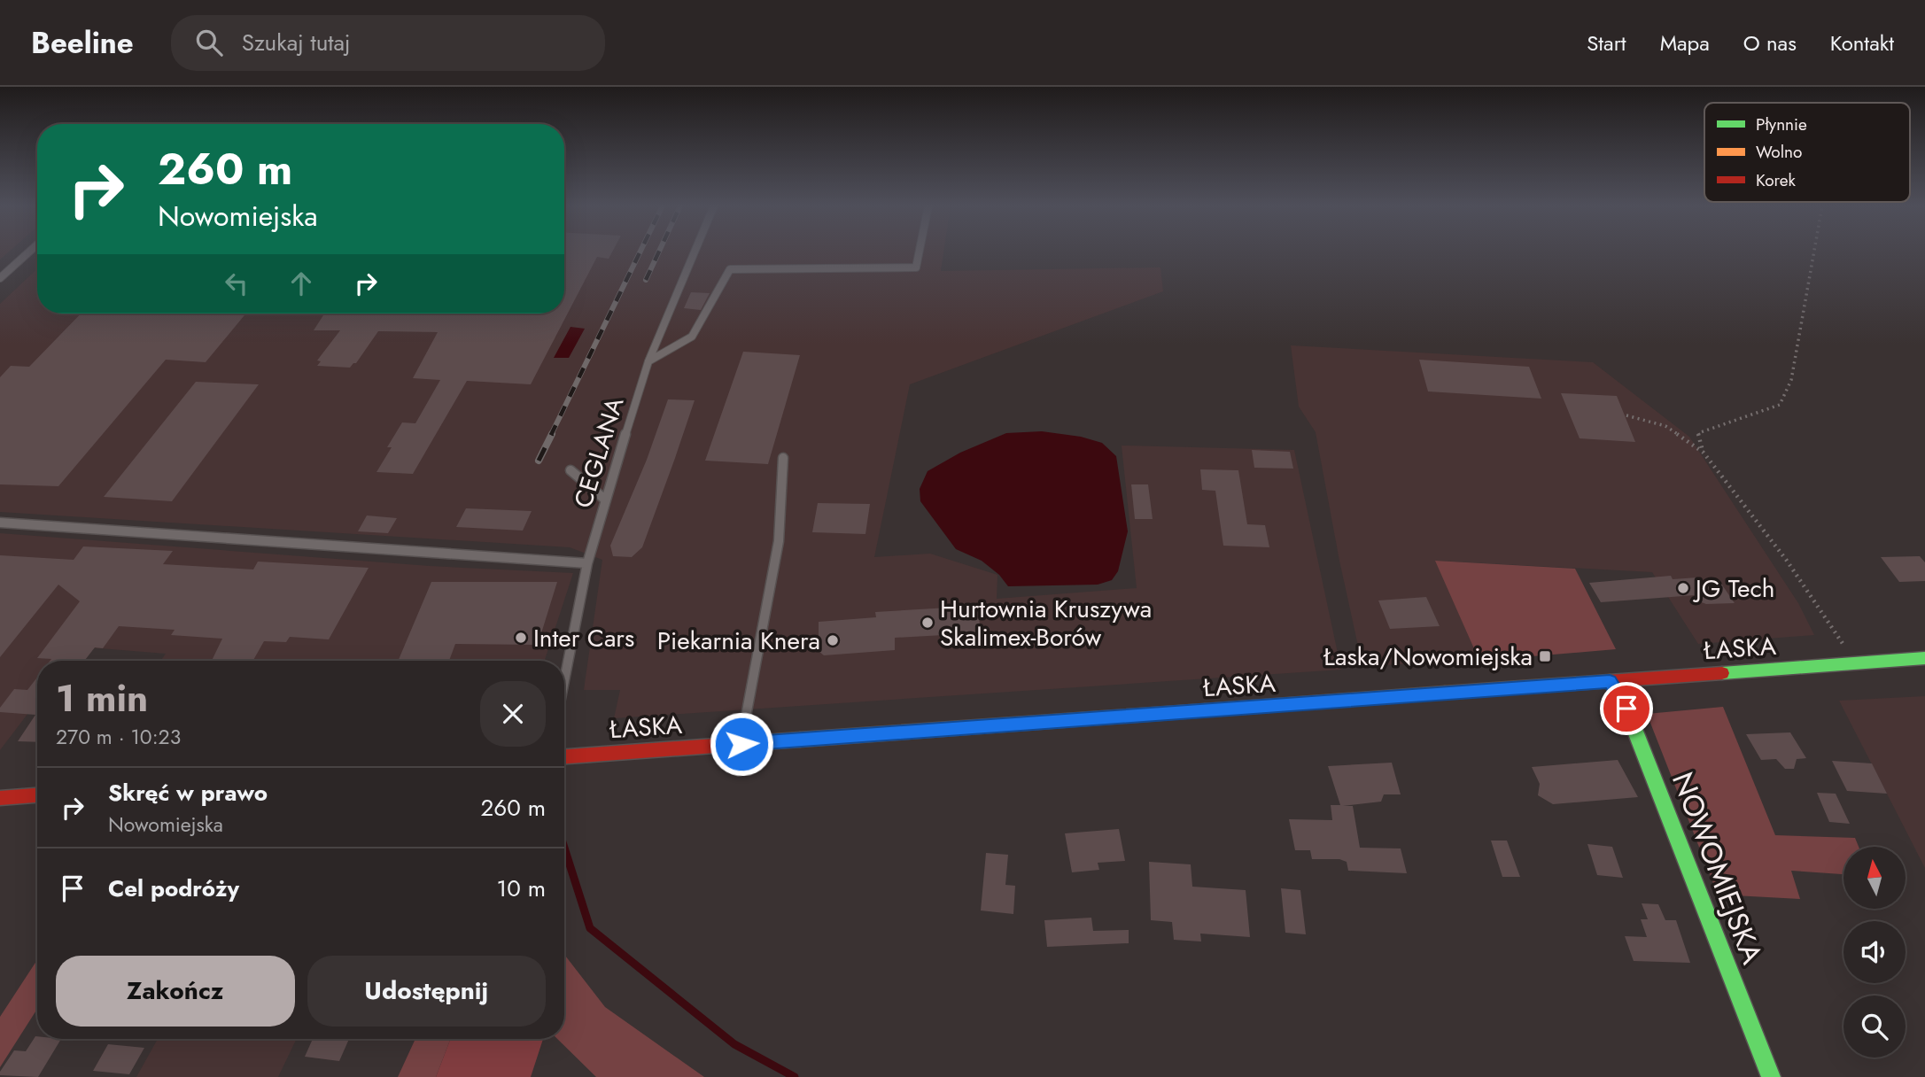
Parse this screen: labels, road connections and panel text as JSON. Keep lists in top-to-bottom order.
{
  "streets": {
    "main road": ["ŁASKA", "NOWOMIEJSKA"],
    "lane": ["CEGLANA"]
  },
  "crossings": [
    ["ŁASKA", "NOWOMIEJSKA"]
  ],
  "places": {
    "other": [
      "JG Tech",
      "Hurtownia Kruszywa Skalimex-Borów",
      "Inter Cars",
      "Piekarnia Knera"
    ],
    "transit": ["Łaska/Nowomiejska"]
  },
  "legend": ["Płynnie", "Wolno", "Korek"],
  "north": "top",
  "page": {
    "header": "Beeline",
    "search": "Szukaj tutaj",
    "nav": [
      "Start",
      "Mapa",
      "O nas",
      "Kontakt"
    ],
    "turn": ["260 m", "Nowomiejska"],
    "heading": ["1 min", "270 m · 10:23"],
    "list": [
      {
        "name": "Skręć w prawo",
        "note": "Nowomiejska",
        "value": "260 m"
      },
      {
        "name": "Cel podróży",
        "value": "10 m"
      }
    ],
    "buttons": ["Zakończ", "Udostępnij"]
  }
}
